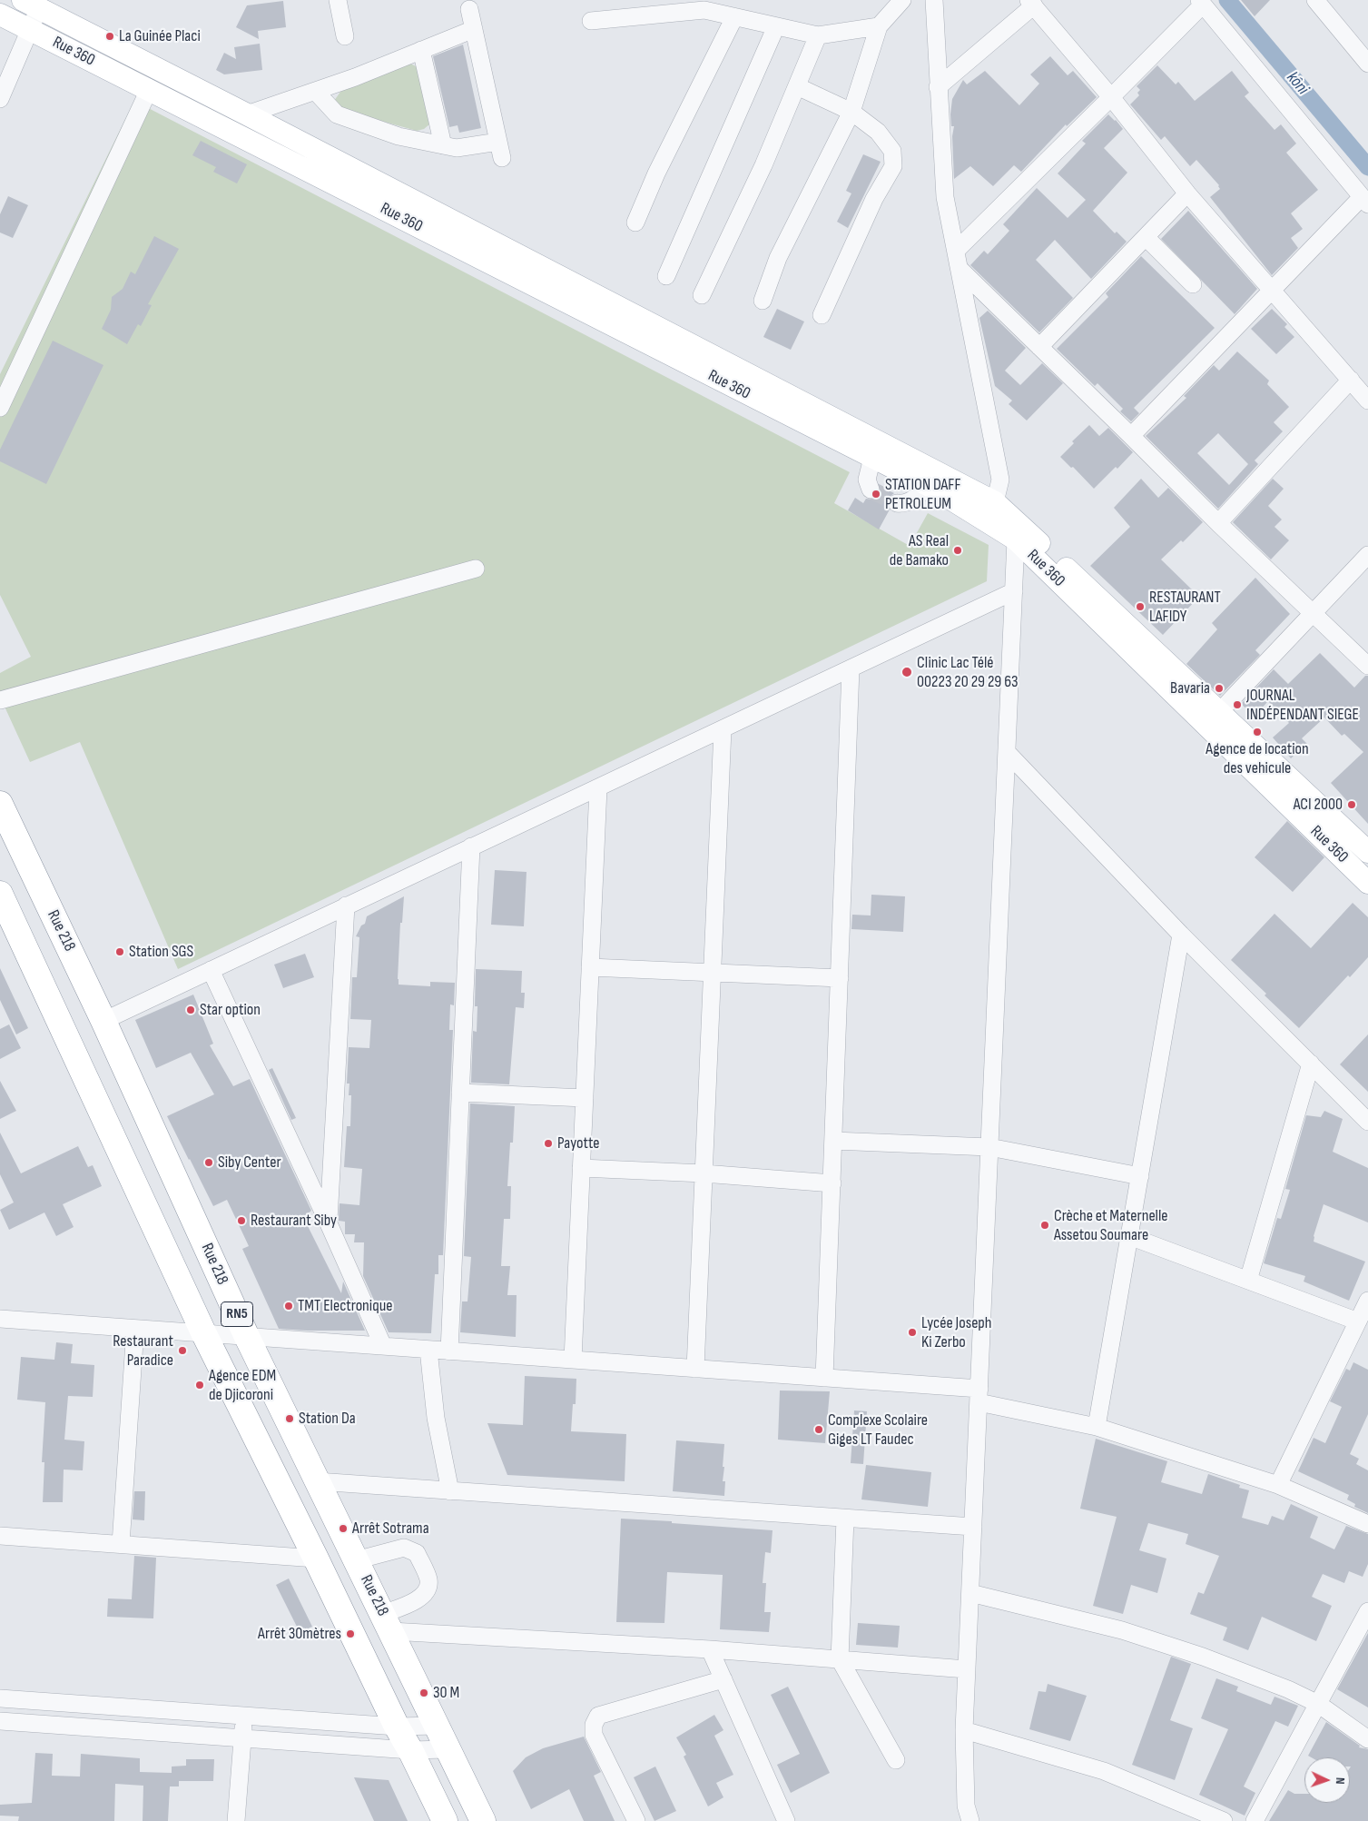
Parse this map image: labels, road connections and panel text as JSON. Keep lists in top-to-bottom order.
{
  "streets": {
    "highway": ["Rue 218", "RN5"],
    "main road": ["Rue 360"]
  },
  "water": ["kôni"],
  "places": [
    "La Guinée Placi",
    "STATION DAFF PETROLEUM",
    "AS Real de Bamako",
    "RESTAURANT LAFIDY",
    "Clinic Lac Télé 00223 20 29 29 63",
    "Bavaria",
    "JOURNAL INDÉPENDANT SIEGE",
    "Agence de location des vehicule",
    "ACI 2000",
    "Station SGS",
    "Star option",
    "Payotte",
    "Siby Center",
    "Restaurant Siby",
    "Crèche et Maternelle Assetou Soumare",
    "TMT Electronique",
    "Lycée Joseph Ki Zerbo",
    "Restaurant Paradice",
    "Agence EDM de Djicoroni",
    "Station Da",
    "Complexe Scolaire Giges LT Faudec",
    "Arrêt Sotrama",
    "Arrêt 30mètres",
    "30 M"
  ],
  "north": "right"
}
